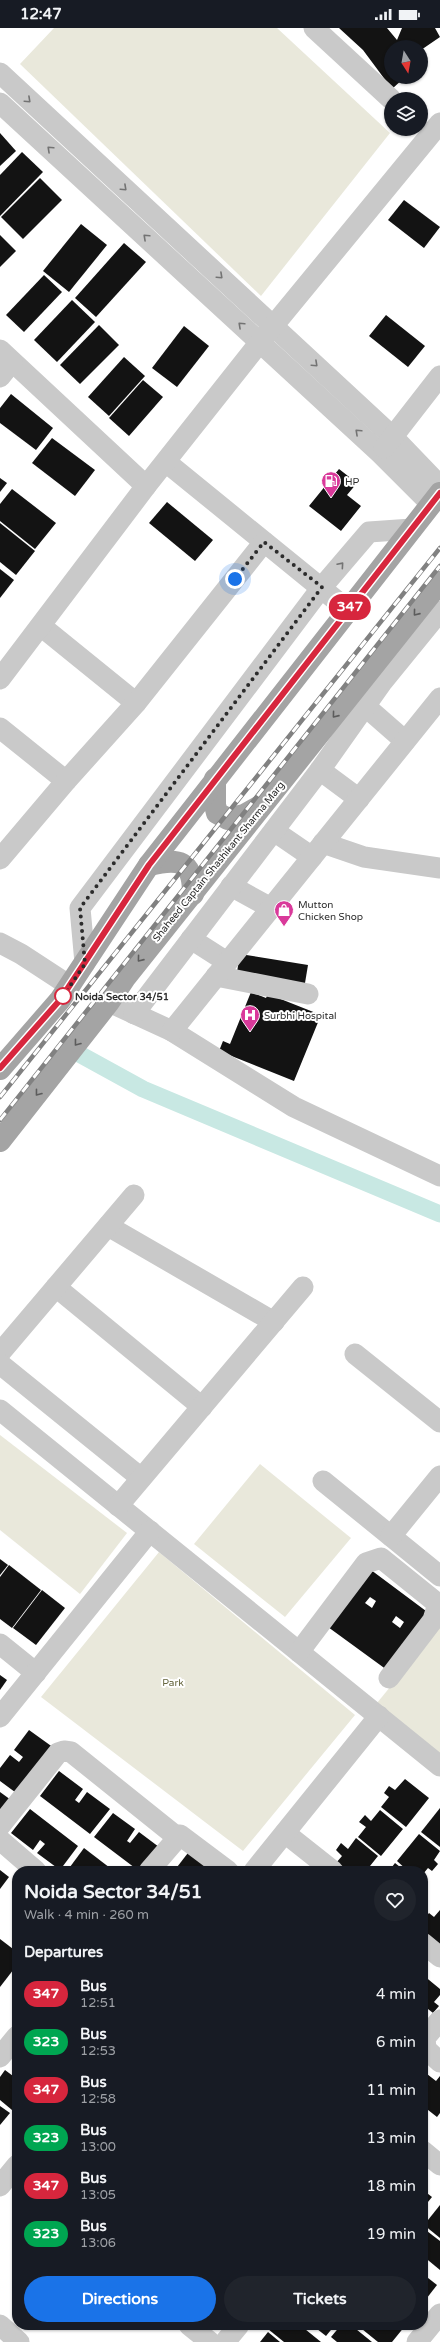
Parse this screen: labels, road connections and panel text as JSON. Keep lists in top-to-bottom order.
{
  "streets": {
    "main road": ["Shaheed Captain Shashikant Sharma Marg"]
  },
  "parks": ["Park"],
  "places": {
    "fuel station": ["HP"],
    "shop": ["Mutton Chicken Shop"],
    "other": ["Noida Sector 34/51"],
    "hospital": ["Surbhi Hospital"]
  },
  "lines": ["bus line 347"],
  "north": "bottom",
  "page": {
    "status": "12:47",
    "on_map": "347",
    "heading": [
      ["Noida Sector 34/51", "Walk · 4 min · 260 m"],
      "Departures"
    ],
    "list": [
      {
        "mark": "347",
        "name": "Bus",
        "note": "12:51",
        "value": "4 min"
      },
      {
        "mark": "323",
        "name": "Bus",
        "note": "12:53",
        "value": "6 min"
      },
      {
        "mark": "347",
        "name": "Bus",
        "note": "12:58",
        "value": "11 min"
      },
      {
        "mark": "323",
        "name": "Bus",
        "note": "13:00",
        "value": "13 min"
      },
      {
        "mark": "347",
        "name": "Bus",
        "note": "13:05",
        "value": "18 min"
      },
      {
        "mark": "323",
        "name": "Bus",
        "note": "13:06",
        "value": "19 min"
      }
    ],
    "buttons": ["Directions", "Tickets"]
  }
}
